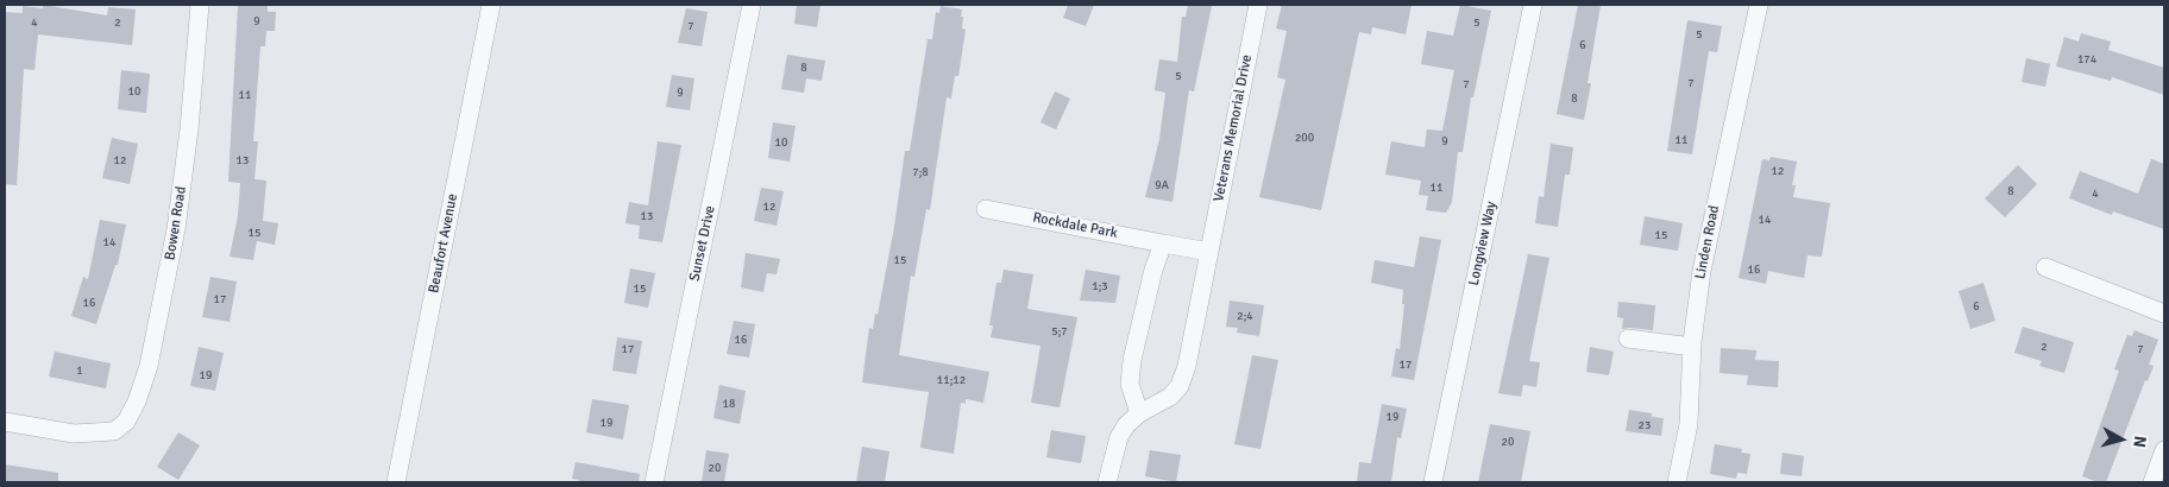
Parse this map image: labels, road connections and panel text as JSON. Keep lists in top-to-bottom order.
{
  "streets": {
    "street": [
      "Veterans Memorial Drive",
      "Bowen Road",
      "Rockdale Park",
      "Linden Road",
      "Beaufort Avenue",
      "Sunset Drive",
      "Longview Way"
    ]
  },
  "house_numbers": [
    "9",
    "4",
    "2",
    "5",
    "7",
    "5",
    "6",
    "174",
    "8",
    "5",
    "7",
    "7",
    "10",
    "9",
    "11",
    "8",
    "200",
    "11",
    "9",
    "10",
    "12",
    "13",
    "12",
    "7;8",
    "9A",
    "11",
    "8",
    "4",
    "12",
    "13",
    "14",
    "15",
    "15",
    "14",
    "15",
    "16",
    "1;3",
    "15",
    "17",
    "16",
    "6",
    "2;4",
    "5;7",
    "16",
    "2",
    "17",
    "7",
    "17",
    "1",
    "19",
    "11;12",
    "18",
    "19",
    "19",
    "23",
    "20",
    "20"
  ],
  "north": "right"
}
